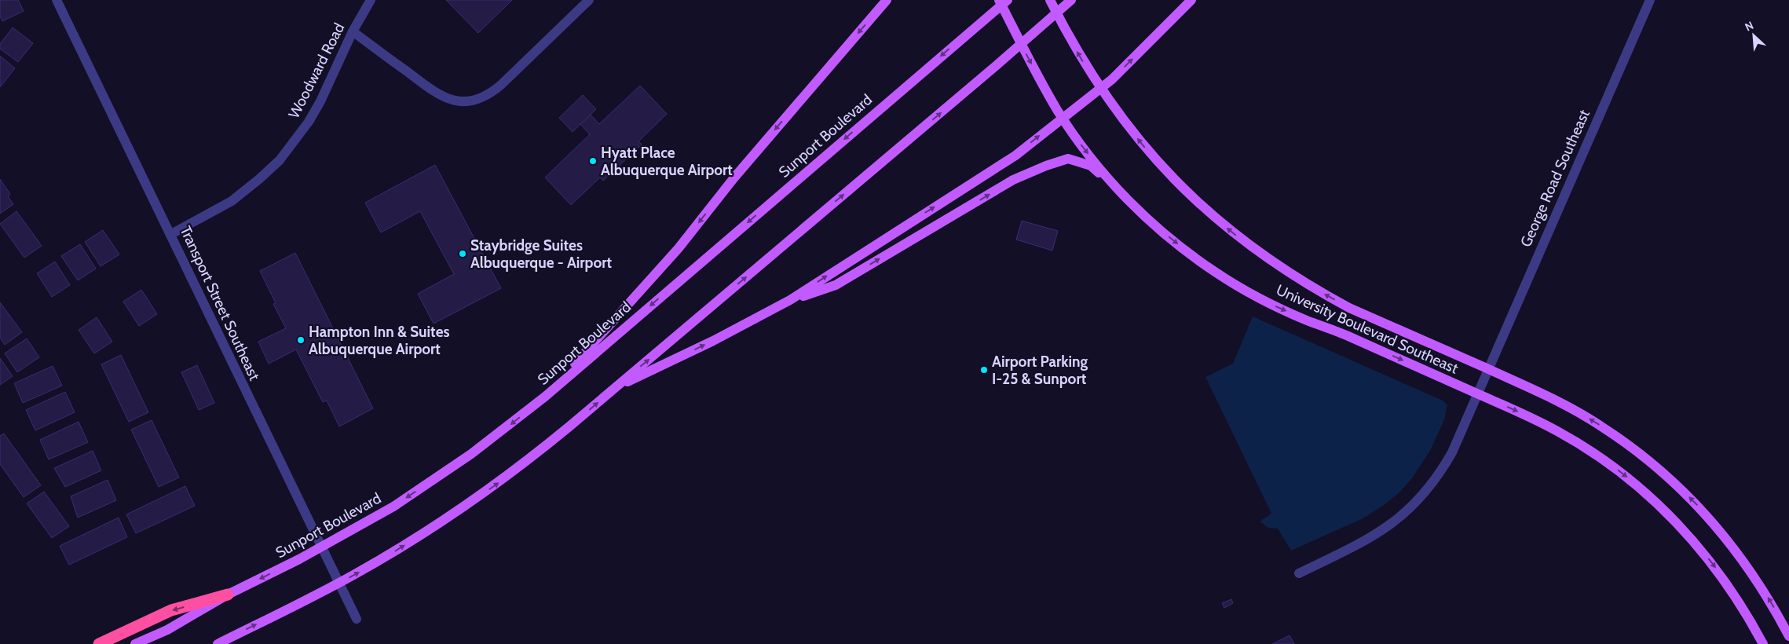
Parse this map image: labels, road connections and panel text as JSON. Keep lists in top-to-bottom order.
{
  "streets": {
    "main road": ["Sunport Boulevard", "University Boulevard Southeast"],
    "street": ["Woodward Road", "George Road Southeast", "Transport Street Southeast"]
  },
  "crossings": [
    ["Woodward Road", "Transport Street Southeast"],
    ["George Road Southeast", "University Boulevard Southeast"]
  ],
  "places": [
    "Hyatt Place Albuquerque Airport",
    "Staybridge Suites Albuquerque - Airport",
    "Hampton Inn & Suites Albuquerque Airport",
    "Airport Parking I-25 & Sunport"
  ],
  "north": "top left"
}
